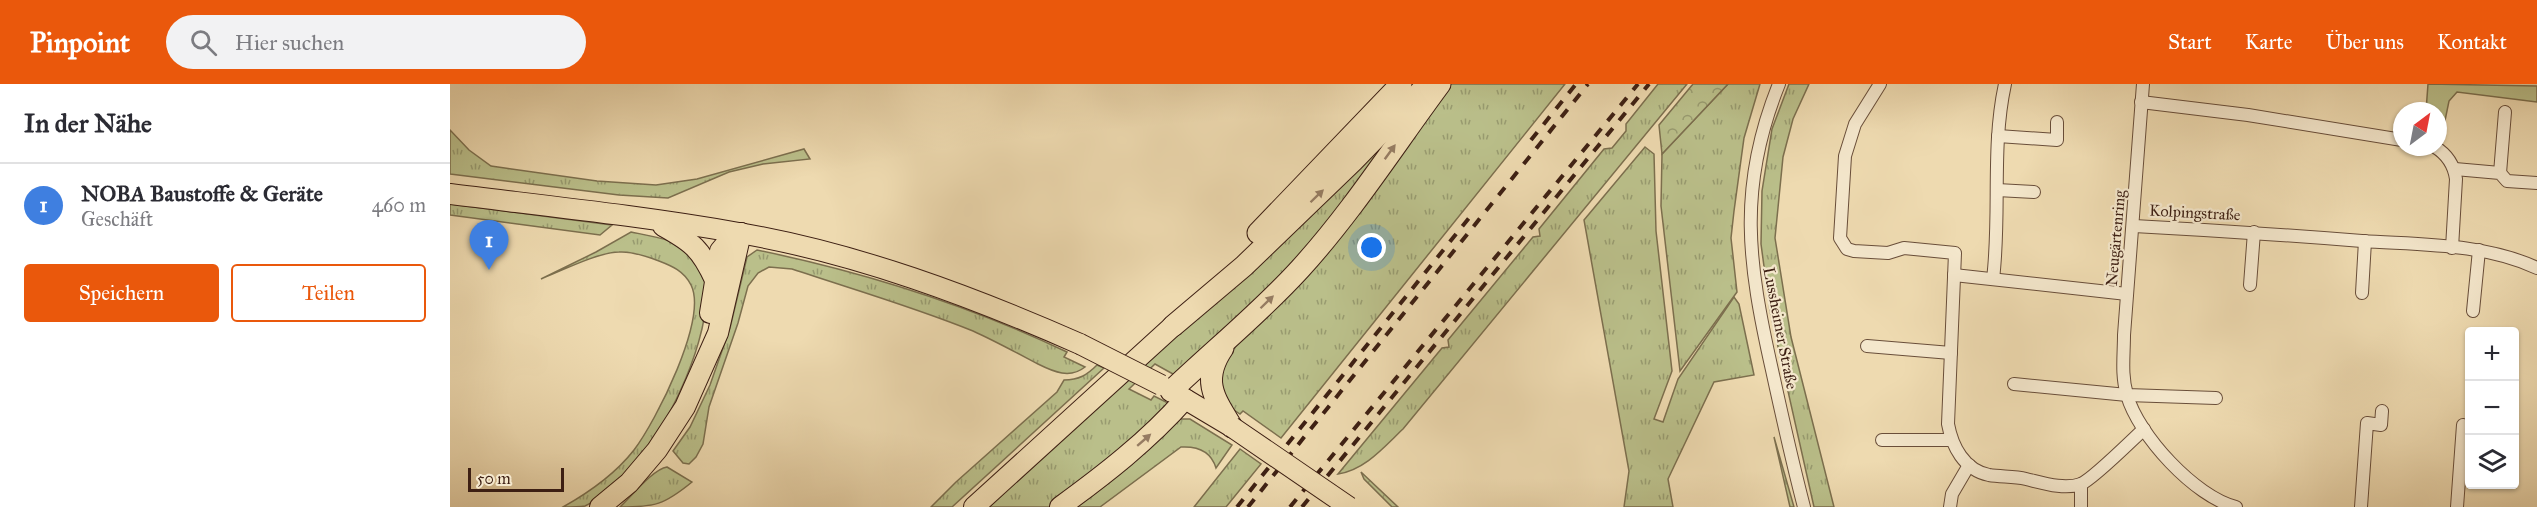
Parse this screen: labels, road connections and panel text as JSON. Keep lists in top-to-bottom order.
{
  "streets": {
    "street": ["Kolpingstraße", "Neugärtenring", "Lussheimer Straße"]
  },
  "crossings": [
    ["Kolpingstraße", "Neugärtenring"]
  ],
  "scale_bar": "50 m",
  "north": "top right",
  "page": {
    "header": "Pinpoint",
    "search": "Hier suchen",
    "nav": [
      "Start",
      "Karte",
      "Über uns",
      "Kontakt"
    ],
    "heading": "In der Nähe",
    "list": [
      {
        "mark": "1",
        "name": "NOBA Baustoffe & Geräte",
        "note": "Geschäft",
        "value": "460 m"
      }
    ],
    "pins": "1",
    "buttons": ["Speichern", "Teilen"],
    "map_buttons": ["+", "−"],
    "scale": "50 m"
  }
}
